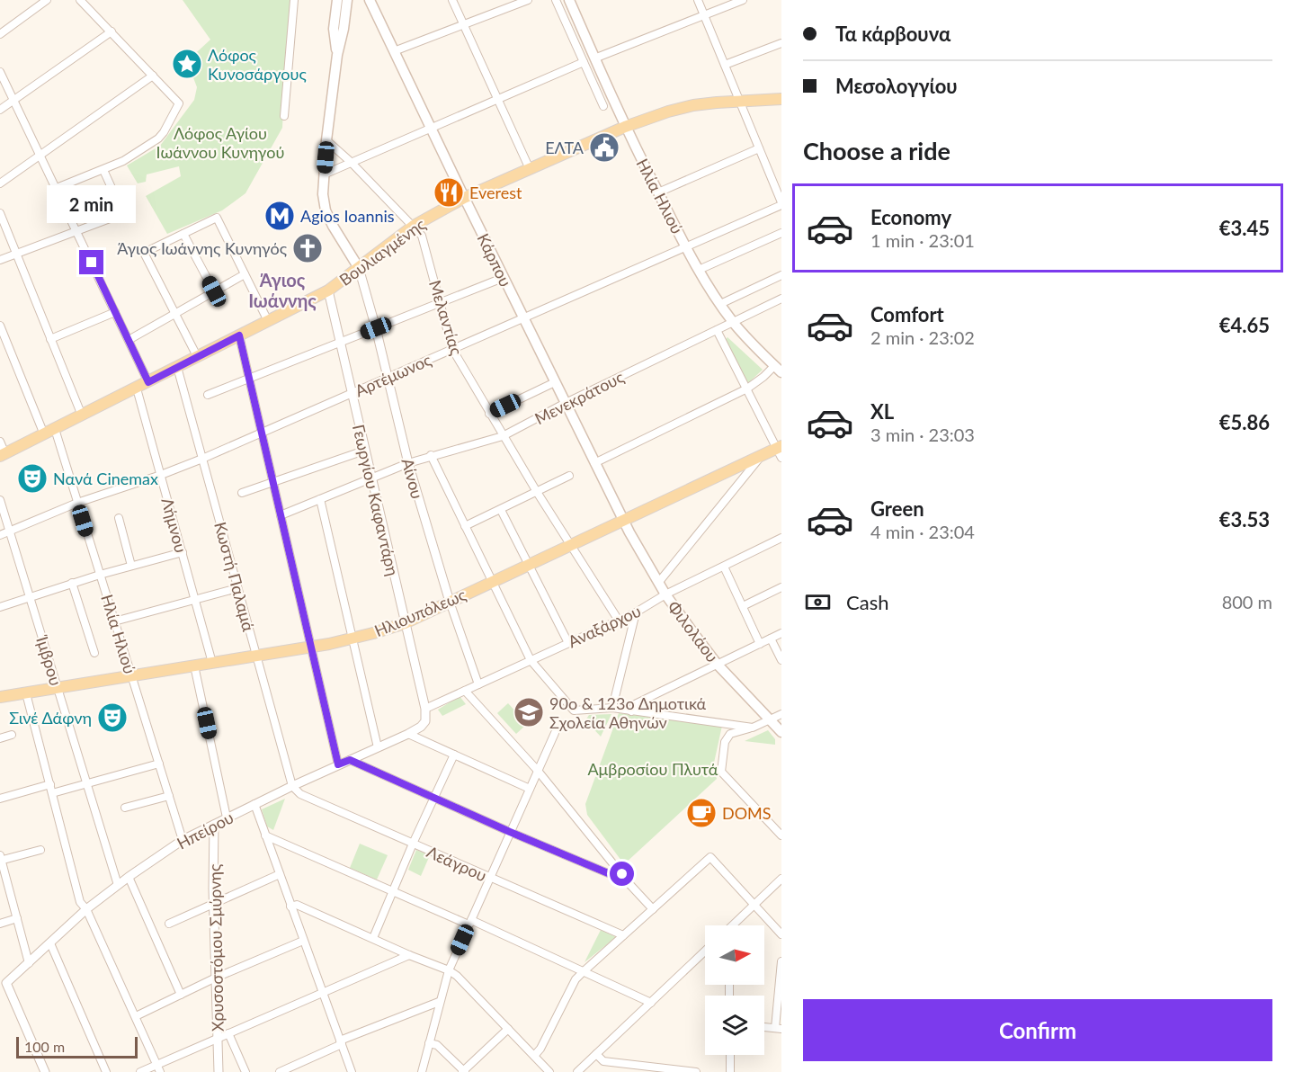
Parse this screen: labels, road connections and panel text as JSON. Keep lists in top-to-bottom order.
{
  "streets": {
    "main road": [
      "Ηλία Ηλιού",
      "Βουλιαγμένης",
      "Κάρπου",
      "Ηλιουπόλεως",
      "Φιλολάου"
    ],
    "street": [
      "Μελαντίας",
      "Αρτέμωνος",
      "Μενεκράτους",
      "Αίνου",
      "Γεωργίου Καφαντάρη",
      "Λήμνου",
      "Κωστή Παλαμά",
      "Αναξάρχου",
      "Ίμβρου",
      "Ηπείρου",
      "Λεάγρου",
      "Χρυσοστόμου Σμύρνης"
    ]
  },
  "crossings": [
    ["Ηλία Ηλιού", "Βουλιαγμένης"],
    ["Ηλία Ηλιού", "Αρτέμωνος"],
    ["Ηλία Ηλιού", "Μενεκράτους"],
    ["Ηλία Ηλιού", "Ηλιουπόλεως"],
    ["Ηλία Ηλιού", "Ηπείρου"],
    ["Βουλιαγμένης", "Κάρπου"],
    ["Βουλιαγμένης", "Μελαντίας"],
    ["Βουλιαγμένης", "Αίνου"],
    ["Βουλιαγμένης", "Γεωργίου Καφαντάρη"],
    ["Βουλιαγμένης", "Λήμνου"],
    ["Βουλιαγμένης", "Κωστή Παλαμά"],
    ["Κάρπου", "Αρτέμωνος"],
    ["Κάρπου", "Μενεκράτους"],
    ["Κάρπου", "Ηλιουπόλεως"],
    ["Κάρπου", "Φιλολάου"],
    ["Μελαντίας", "Αρτέμωνος"],
    ["Μελαντίας", "Μενεκράτους"],
    ["Μελαντίας", "Ηλιουπόλεως"],
    ["Μελαντίας", "Αναξάρχου"],
    ["Αρτέμωνος", "Αίνου"],
    ["Αρτέμωνος", "Γεωργίου Καφαντάρη"],
    ["Αρτέμωνος", "Λήμνου"],
    ["Αρτέμωνος", "Κωστή Παλαμά"],
    ["Αρτέμωνος", "Ίμβρου"],
    ["Μενεκράτους", "Αίνου"],
    ["Μενεκράτους", "Γεωργίου Καφαντάρη"],
    ["Αίνου", "Ηλιουπόλεως"],
    ["Αίνου", "Αναξάρχου"],
    ["Γεωργίου Καφαντάρη", "Ηλιουπόλεως"],
    ["Γεωργίου Καφαντάρη", "Αναξάρχου"],
    ["Γεωργίου Καφαντάρη", "Ηπείρου"],
    ["Λήμνου", "Ηλιουπόλεως"],
    ["Κωστή Παλαμά", "Ηλιουπόλεως"],
    ["Κωστή Παλαμά", "Ηπείρου"],
    ["Κωστή Παλαμά", "Λεάγρου"],
    ["Ηλιουπόλεως", "Φιλολάου"],
    ["Ηλιουπόλεως", "Ίμβρου"],
    ["Αναξάρχου", "Φιλολάου"],
    ["Αναξάρχου", "Ηπείρου"],
    ["Ίμβρου", "Ηπείρου"],
    ["Ηπείρου", "Λεάγρου"],
    ["Ηπείρου", "Χρυσοστόμου Σμύρνης"]
  ],
  "districts": ["Άγιος Ιωάννης"],
  "parks": ["Λόφος Αγίου Ιωάννου Κυνηγού", "Αμβροσίου Πλυτά"],
  "places": {
    "place": ["Λόφος Κυνοσάργους"],
    "public building": ["ΕΛΤΑ"],
    "restaurant": ["Everest"],
    "metro station": ["Agios Ioannis"],
    "church": ["Άγιος Ιωάννης Κυνηγός"],
    "theatre": ["Νανά Cinemax", "Σινέ Δάφνη"],
    "school or university": ["90ο & 123ο Δημοτικά Σχολεία Αθηνών"],
    "cafe": ["DOMS"]
  },
  "scale_bar": "100 m",
  "north": "right",
  "page": {
    "banner": ["Τα κάρβουνα", "Μεσολογγίου"],
    "heading": "Choose a ride",
    "list": [
      {
        "name": "Economy",
        "note": "1 min · 23:01",
        "value": "€3.45"
      },
      {
        "name": "Comfort",
        "note": "2 min · 23:02",
        "value": "€4.65"
      },
      {
        "name": "XL",
        "note": "3 min · 23:03",
        "value": "€5.86"
      },
      {
        "name": "Green",
        "note": "4 min · 23:04",
        "value": "€3.53"
      }
    ],
    "bubble": "2 min",
    "pay": ["Cash", "800 m"],
    "buttons": "Confirm",
    "scale": "100 m"
  }
}
